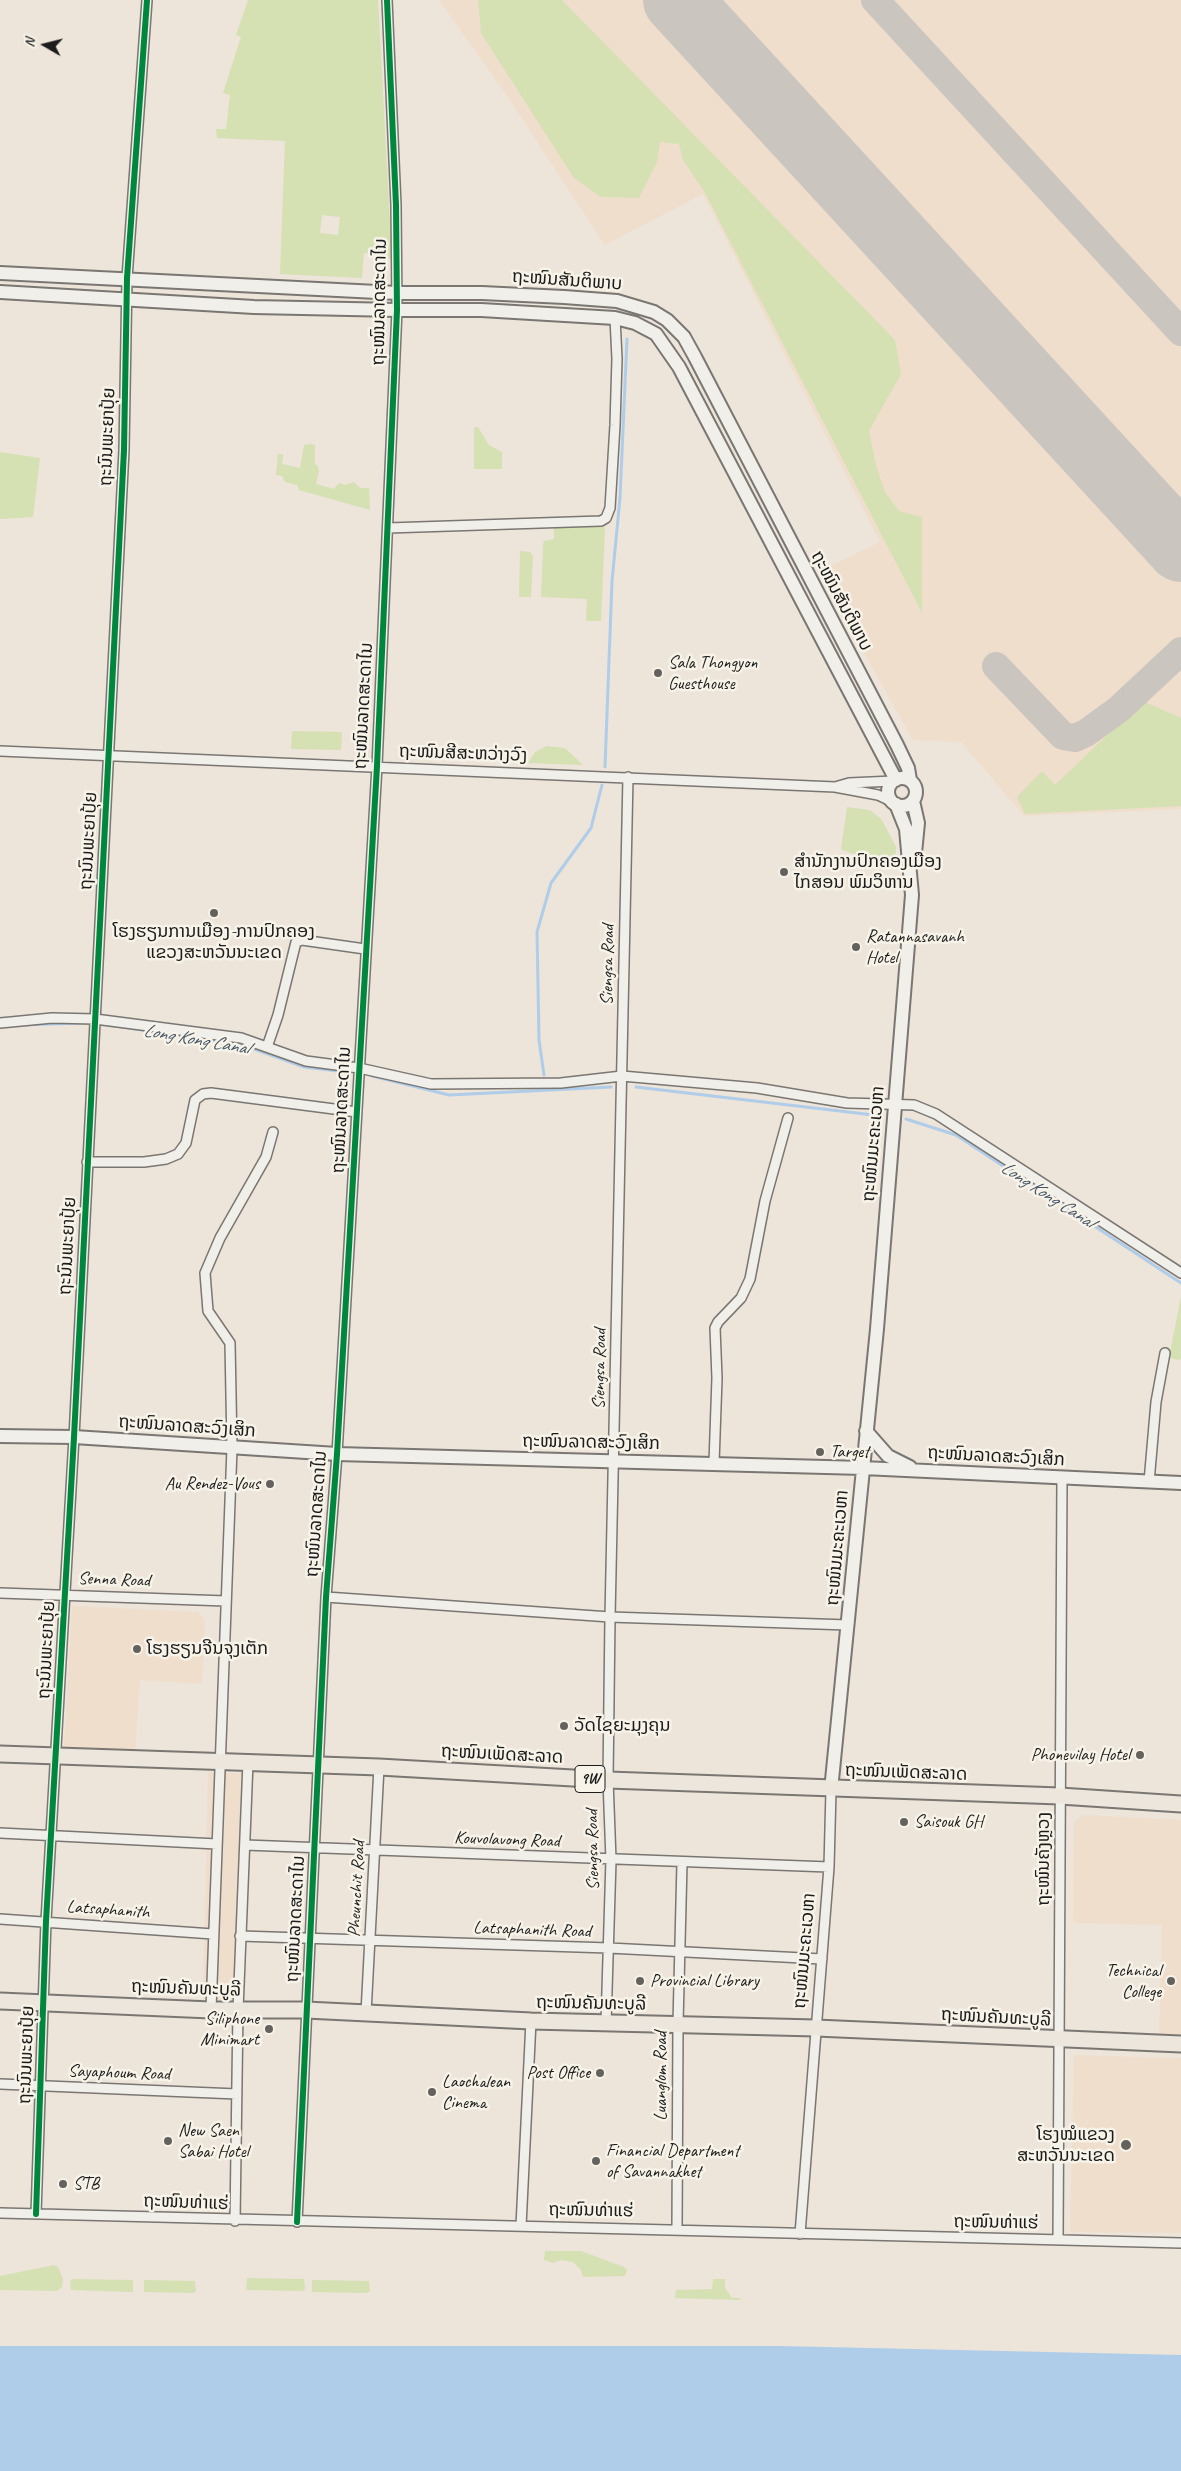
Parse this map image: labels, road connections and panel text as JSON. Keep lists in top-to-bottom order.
{
  "streets": {
    "main road": ["ຖະໜົນເພັດສະລາດ", "9W", "ຖະໜົນຄັນທະບູລີ"],
    "street": [
      "ຖະໜົນສັນຕິພາບ",
      "ຖະໜົນລາດສະດາໄນ",
      "ຖະນົນພະຍາປຸ້ຍ",
      "ຖະໜົນສີສະຫວ່າງວົງ",
      "Siengsa Road",
      "ຖະໜົນມະຄະເວຫາ",
      "ຖະໜົນລາດສະວົງເສິກ",
      "Senna Road",
      "Kouvolavong Road",
      "ຖະໜົນຄັງຫຼວງ",
      "Pheunchit Road",
      "Latsaphanith",
      "Latsaphanith Road",
      "Sayaphoum Road",
      "Luanglom Road",
      "ຖະໜົນທ່າແຮ່"
    ]
  },
  "crossings": [
    ["ຖະໜົນສັນຕິພາບ", "ຖະໜົນລາດສະດາໄນ"],
    ["ຖະໜົນສັນຕິພາບ", "ຖະນົນພະຍາປຸ້ຍ"],
    ["ຖະໜົນສັນຕິພາບ", "ຖະໜົນມະຄະເວຫາ"],
    ["ຖະໜົນລາດສະດາໄນ", "ຖະໜົນສີສະຫວ່າງວົງ"],
    ["ຖະໜົນລາດສະດາໄນ", "ຖະໜົນລາດສະວົງເສິກ"],
    ["ຖະໜົນລາດສະດາໄນ", "ຖະໜົນເພັດສະລາດ"],
    ["ຖະໜົນລາດສະດາໄນ", "Kouvolavong Road"],
    ["ຖະໜົນລາດສະດາໄນ", "Latsaphanith Road"],
    ["ຖະໜົນລາດສະດາໄນ", "ຖະໜົນຄັນທະບູລີ"],
    ["ຖະໜົນລາດສະດາໄນ", "ຖະໜົນທ່າແຮ່"],
    ["ຖະນົນພະຍາປຸ້ຍ", "ຖະໜົນສີສະຫວ່າງວົງ"],
    ["ຖະນົນພະຍາປຸ້ຍ", "ຖະໜົນລາດສະວົງເສິກ"],
    ["ຖະນົນພະຍາປຸ້ຍ", "Senna Road"],
    ["ຖະນົນພະຍາປຸ້ຍ", "ຖະໜົນເພັດສະລາດ"],
    ["ຖະນົນພະຍາປຸ້ຍ", "Latsaphanith"],
    ["ຖະນົນພະຍາປຸ້ຍ", "ຖະໜົນຄັນທະບູລີ"],
    ["ຖະນົນພະຍາປຸ້ຍ", "Sayaphoum Road"],
    ["ຖະນົນພະຍາປຸ້ຍ", "ຖະໜົນທ່າແຮ່"],
    ["ຖະໜົນສີສະຫວ່າງວົງ", "Siengsa Road"],
    ["Siengsa Road", "ຖະໜົນລາດສະວົງເສິກ"],
    ["Siengsa Road", "ຖະໜົນເພັດສະລາດ"],
    ["Siengsa Road", "Kouvolavong Road"],
    ["Siengsa Road", "Latsaphanith Road"],
    ["Siengsa Road", "ຖະໜົນຄັນທະບູລີ"],
    ["ຖະໜົນມະຄະເວຫາ", "ຖະໜົນລາດສະວົງເສິກ"],
    ["ຖະໜົນມະຄະເວຫາ", "ຖະໜົນເພັດສະລາດ"],
    ["ຖະໜົນມະຄະເວຫາ", "Kouvolavong Road"],
    ["ຖະໜົນມະຄະເວຫາ", "Latsaphanith Road"],
    ["ຖະໜົນມະຄະເວຫາ", "ຖະໜົນຄັນທະບູລີ"],
    ["ຖະໜົນມະຄະເວຫາ", "ຖະໜົນທ່າແຮ່"],
    ["ຖະໜົນລາດສະວົງເສິກ", "ຖະໜົນຄັງຫຼວງ"],
    ["ຖະໜົນເພັດສະລາດ", "ຖະໜົນຄັງຫຼວງ"],
    ["ຖະໜົນເພັດສະລາດ", "Pheunchit Road"],
    ["Kouvolavong Road", "Pheunchit Road"],
    ["Kouvolavong Road", "Luanglom Road"],
    ["ຖະໜົນຄັງຫຼວງ", "ຖະໜົນຄັນທະບູລີ"],
    ["ຖະໜົນຄັງຫຼວງ", "ຖະໜົນທ່າແຮ່"],
    ["Pheunchit Road", "Latsaphanith Road"],
    ["Pheunchit Road", "ຖະໜົນຄັນທະບູລີ"],
    ["Latsaphanith Road", "Luanglom Road"],
    ["ຖະໜົນຄັນທະບູລີ", "Luanglom Road"],
    ["Luanglom Road", "ຖະໜົນທ່າແຮ່"]
  ],
  "water": ["Long Kong Canal"],
  "places": [
    "Sala Thongyon Guesthouse",
    "ສຳນັກງານປົກຄອງເມືອງ ໄກສອນ ພົມວິຫານ",
    "ໂຮງຮຽນການເມືອງ-ການປົກຄອງ ແຂວງສະຫວັນນະເຂດ",
    "Ratannasavanh Hotel",
    "Target",
    "Au Rendez-Vous",
    "ໂຮງຮຽນຈີນຈຸງເຕັກ",
    "ວັດໄຊຍະມຸງຄຸນ",
    "Phonevilay Hotel",
    "Saisouk GH",
    "Provincial Library",
    "Technical College",
    "Siliphone Minimart",
    "Post Office",
    "Laochalean Cinema",
    "New Saen Sabai Hotel",
    "ໂຮງໝໍແຂວງ ສະຫວັນນະເຂດ",
    "Financial Department of Savannakhet",
    "STB"
  ],
  "north": "left"
}
